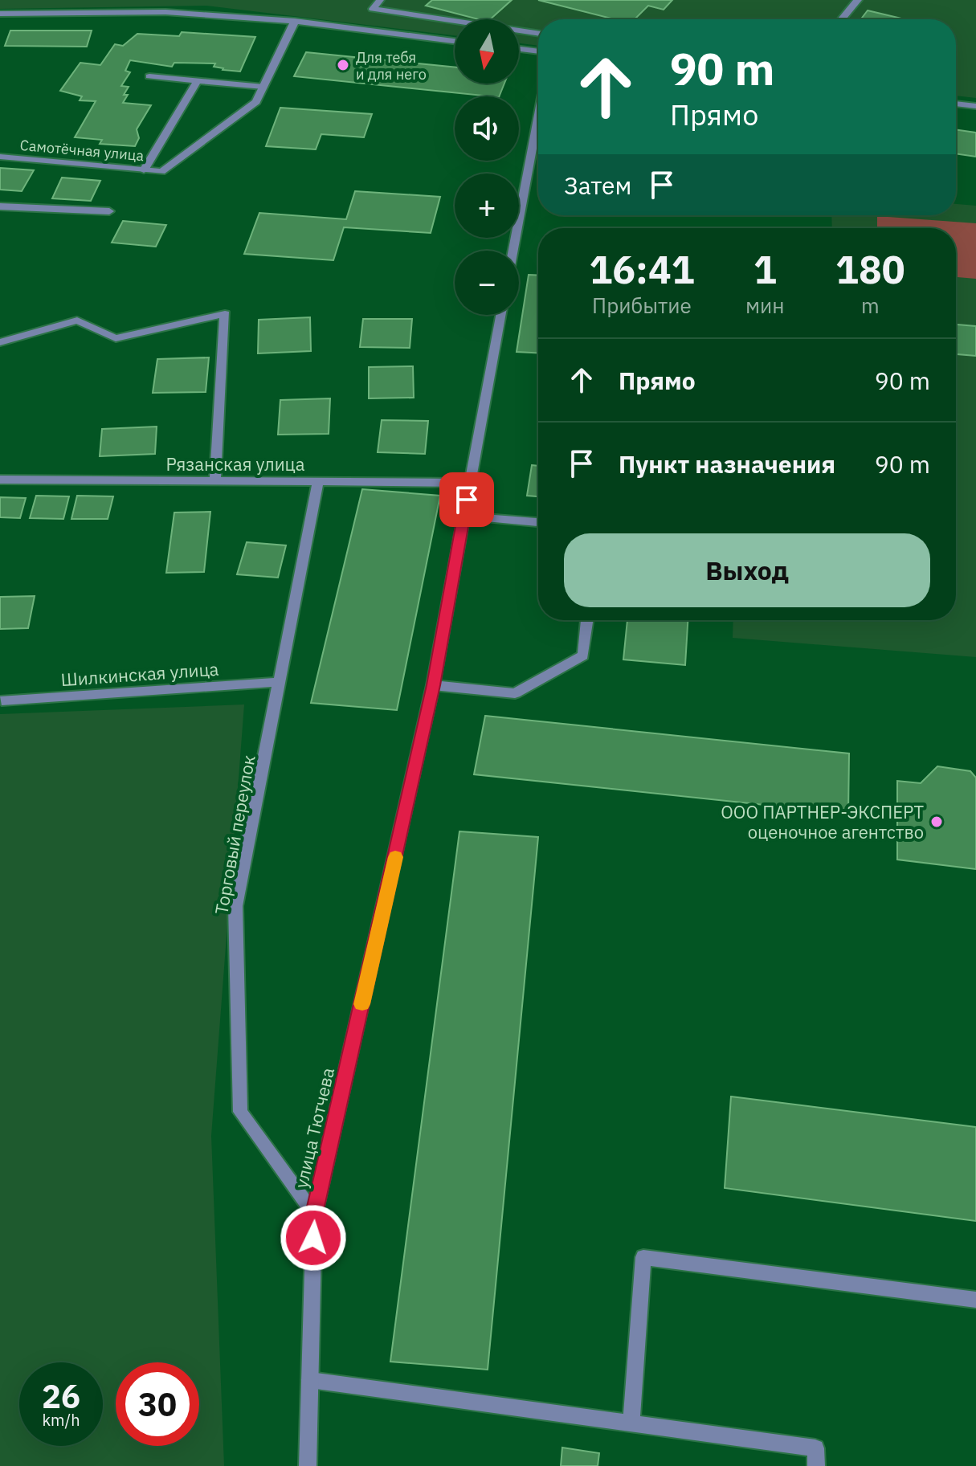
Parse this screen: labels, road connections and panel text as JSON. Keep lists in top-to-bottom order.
{
  "streets": {
    "street": [
      "Самотёчная улица",
      "Рязанская улица",
      "Шилкинская улица",
      "Торговый переулок",
      "улица Тютчева"
    ]
  },
  "crossings": [
    ["Рязанская улица", "Торговый переулок"],
    ["Рязанская улица", "улица Тютчева"],
    ["Шилкинская улица", "Торговый переулок"],
    ["Торговый переулок", "улица Тютчева"]
  ],
  "places": ["Для тебя и для него", "ООО ПАРТНЕР-ЭКСПЕРТ оценочное агентство"],
  "north": "bottom",
  "page": {
    "map_buttons": ["+", "−"],
    "turn": ["90 m", "Прямо"],
    "then": "Затем",
    "eta": [
      "16:41",
      "Прибытие",
      "1",
      "мин",
      "180",
      "m"
    ],
    "list": [
      {
        "name": "Прямо",
        "value": "90 m"
      },
      {
        "name": "Пункт назначения",
        "value": "90 m"
      }
    ],
    "buttons": "Выход",
    "speed": "26 km/h",
    "limit": "30"
  }
}
